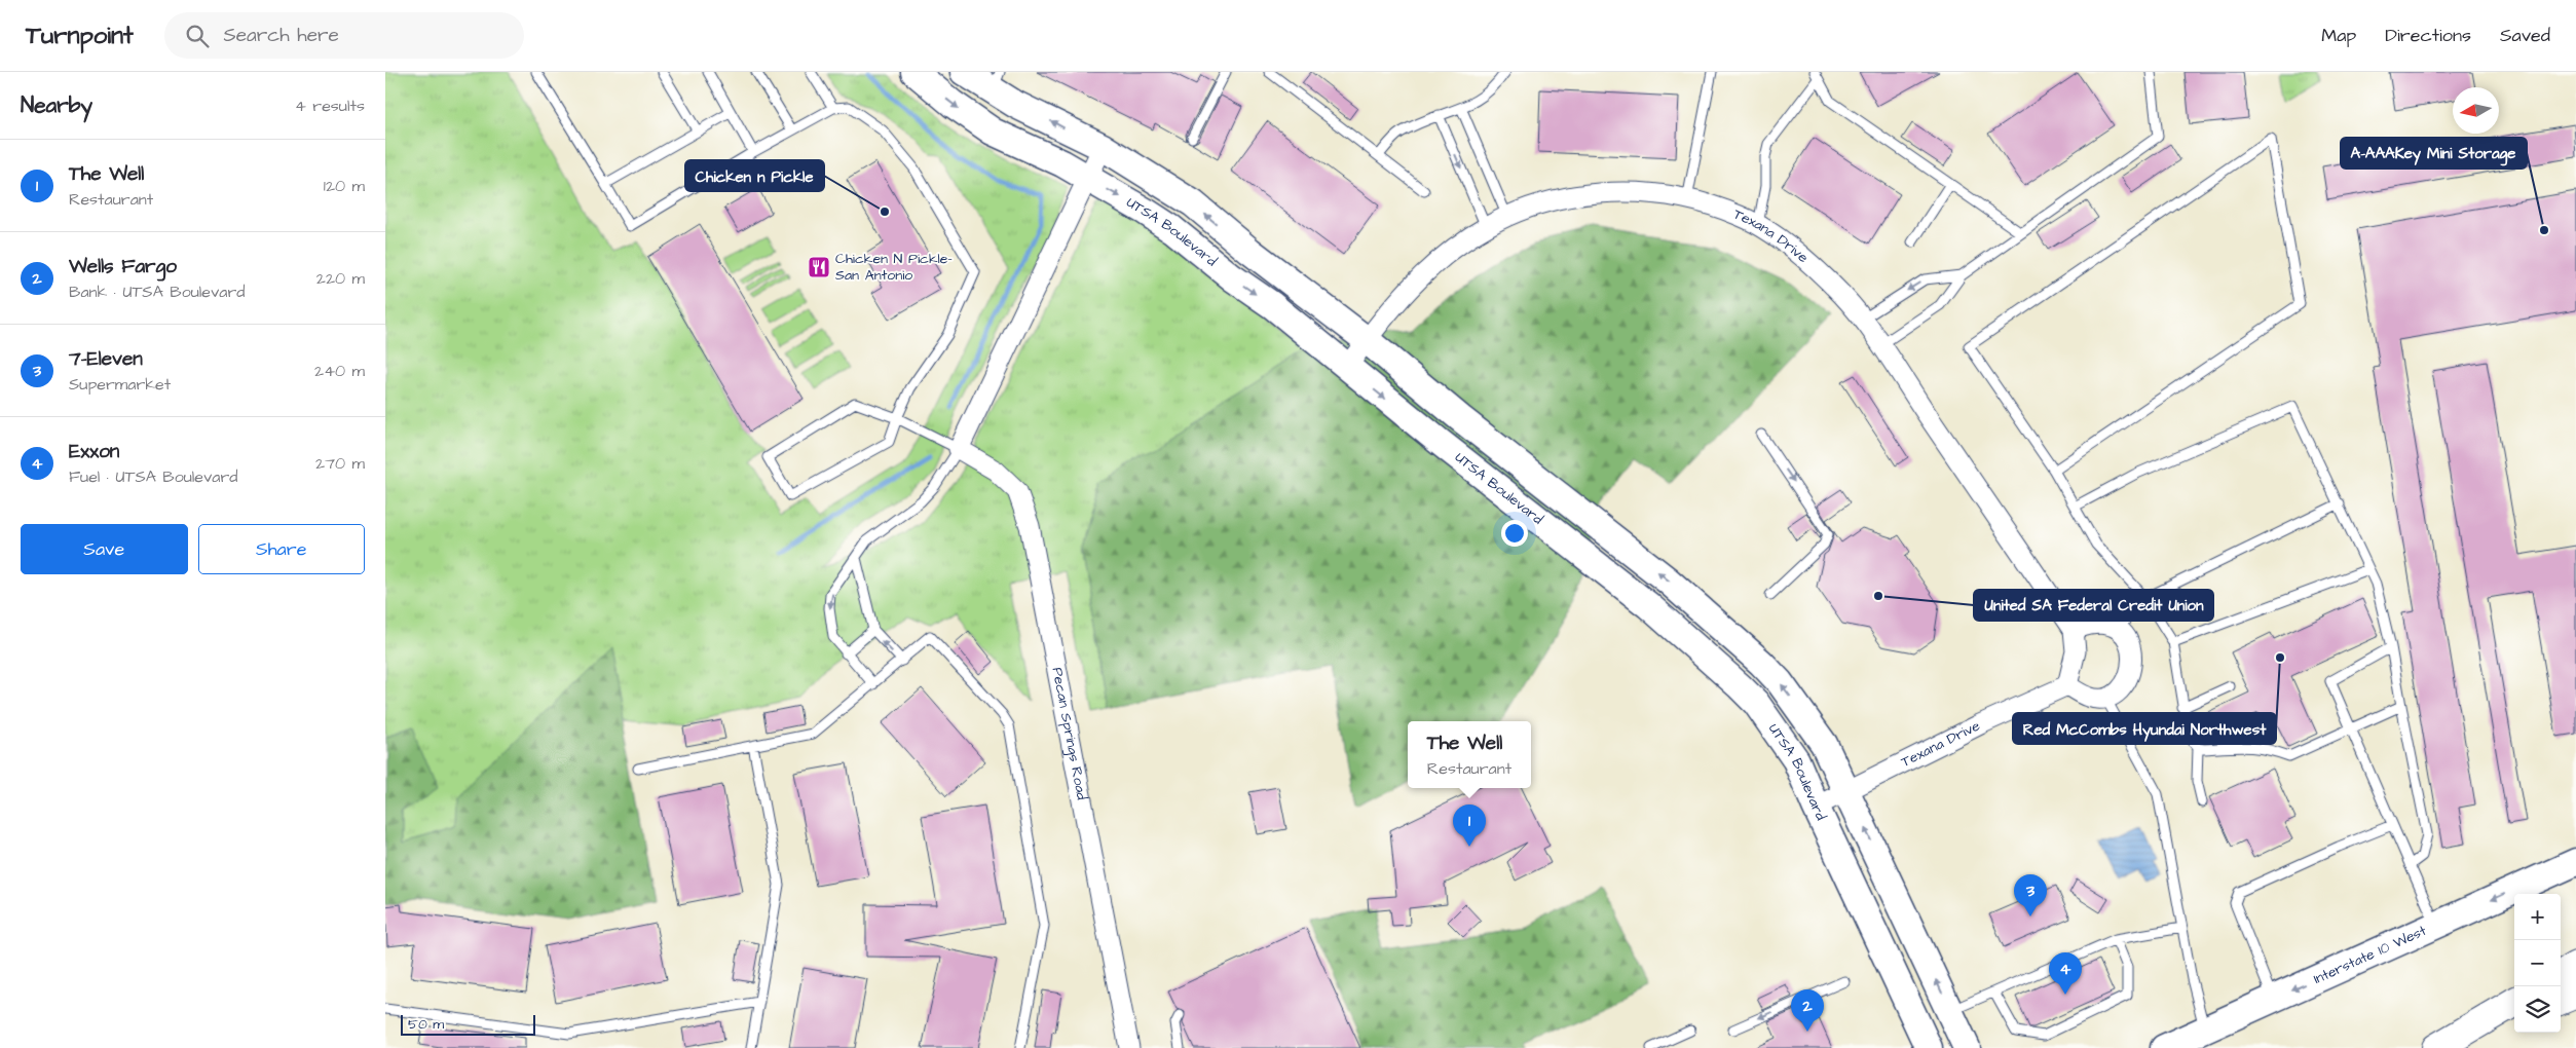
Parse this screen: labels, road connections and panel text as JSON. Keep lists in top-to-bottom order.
{
  "streets": {
    "main road": ["UTSA Boulevard", "Interstate 10 West"],
    "street": ["Texana Drive", "Pecan Springs Road"]
  },
  "crossings": [
    ["UTSA Boulevard", "Texana Drive"]
  ],
  "one_way": ["Interstate 10 West"],
  "places": {
    "other": [
      "Chicken n Pickle",
      "A-AAAKey Mini Storage",
      "United SA Federal Credit Union",
      "Red McCombs Hyundai Northwest"
    ],
    "restaurant": ["Chicken N Pickle- San Antonio"]
  },
  "scale_bar": "50 m",
  "north": "left",
  "page": {
    "header": "Turnpoint",
    "search": "Search here",
    "nav": ["Map", "Directions", "Saved"],
    "heading": ["Nearby", "4 results"],
    "list": [
      {
        "mark": "1",
        "name": "The Well",
        "note": "Restaurant",
        "value": "120 m"
      },
      {
        "mark": "2",
        "name": "Wells Fargo",
        "note": "Bank · UTSA Boulevard",
        "value": "220 m"
      },
      {
        "mark": "3",
        "name": "7-Eleven",
        "note": "Supermarket",
        "value": "240 m"
      },
      {
        "mark": "4",
        "name": "Exxon",
        "note": "Fuel · UTSA Boulevard",
        "value": "270 m"
      }
    ],
    "buttons": ["Save", "Share"],
    "popup": ["The Well", "Restaurant"],
    "pins": [
      "1",
      "3",
      "4",
      "2"
    ],
    "map_buttons": ["+", "−"],
    "scale": "50 m"
  }
}
